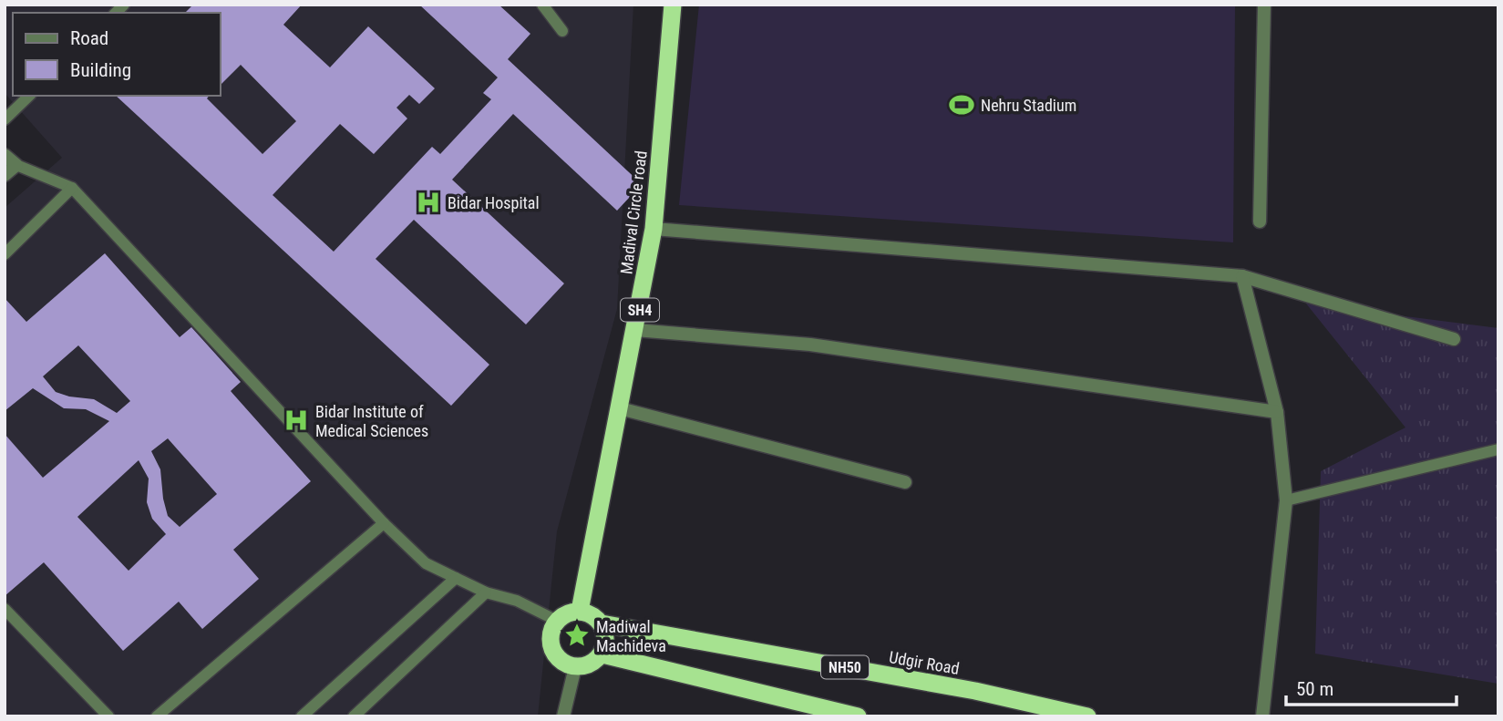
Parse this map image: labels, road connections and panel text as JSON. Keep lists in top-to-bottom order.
{
  "streets": {
    "highway": [
      "Madival Circle road",
      "SH4",
      "Udgir Road",
      "NH50"
    ]
  },
  "crossings": [
    ["Madival Circle road", "Udgir Road"],
    ["Madival Circle road", "NH50"],
    ["Udgir Road", "NH50"]
  ],
  "places": {
    "sports": ["Nehru Stadium"],
    "hospital": ["Bidar Hospital", "Bidar Institute of Medical Sciences"],
    "place": ["Madiwal Machideva"]
  },
  "legend": ["Road", "Building"],
  "scale_bar": "50 m"
}
